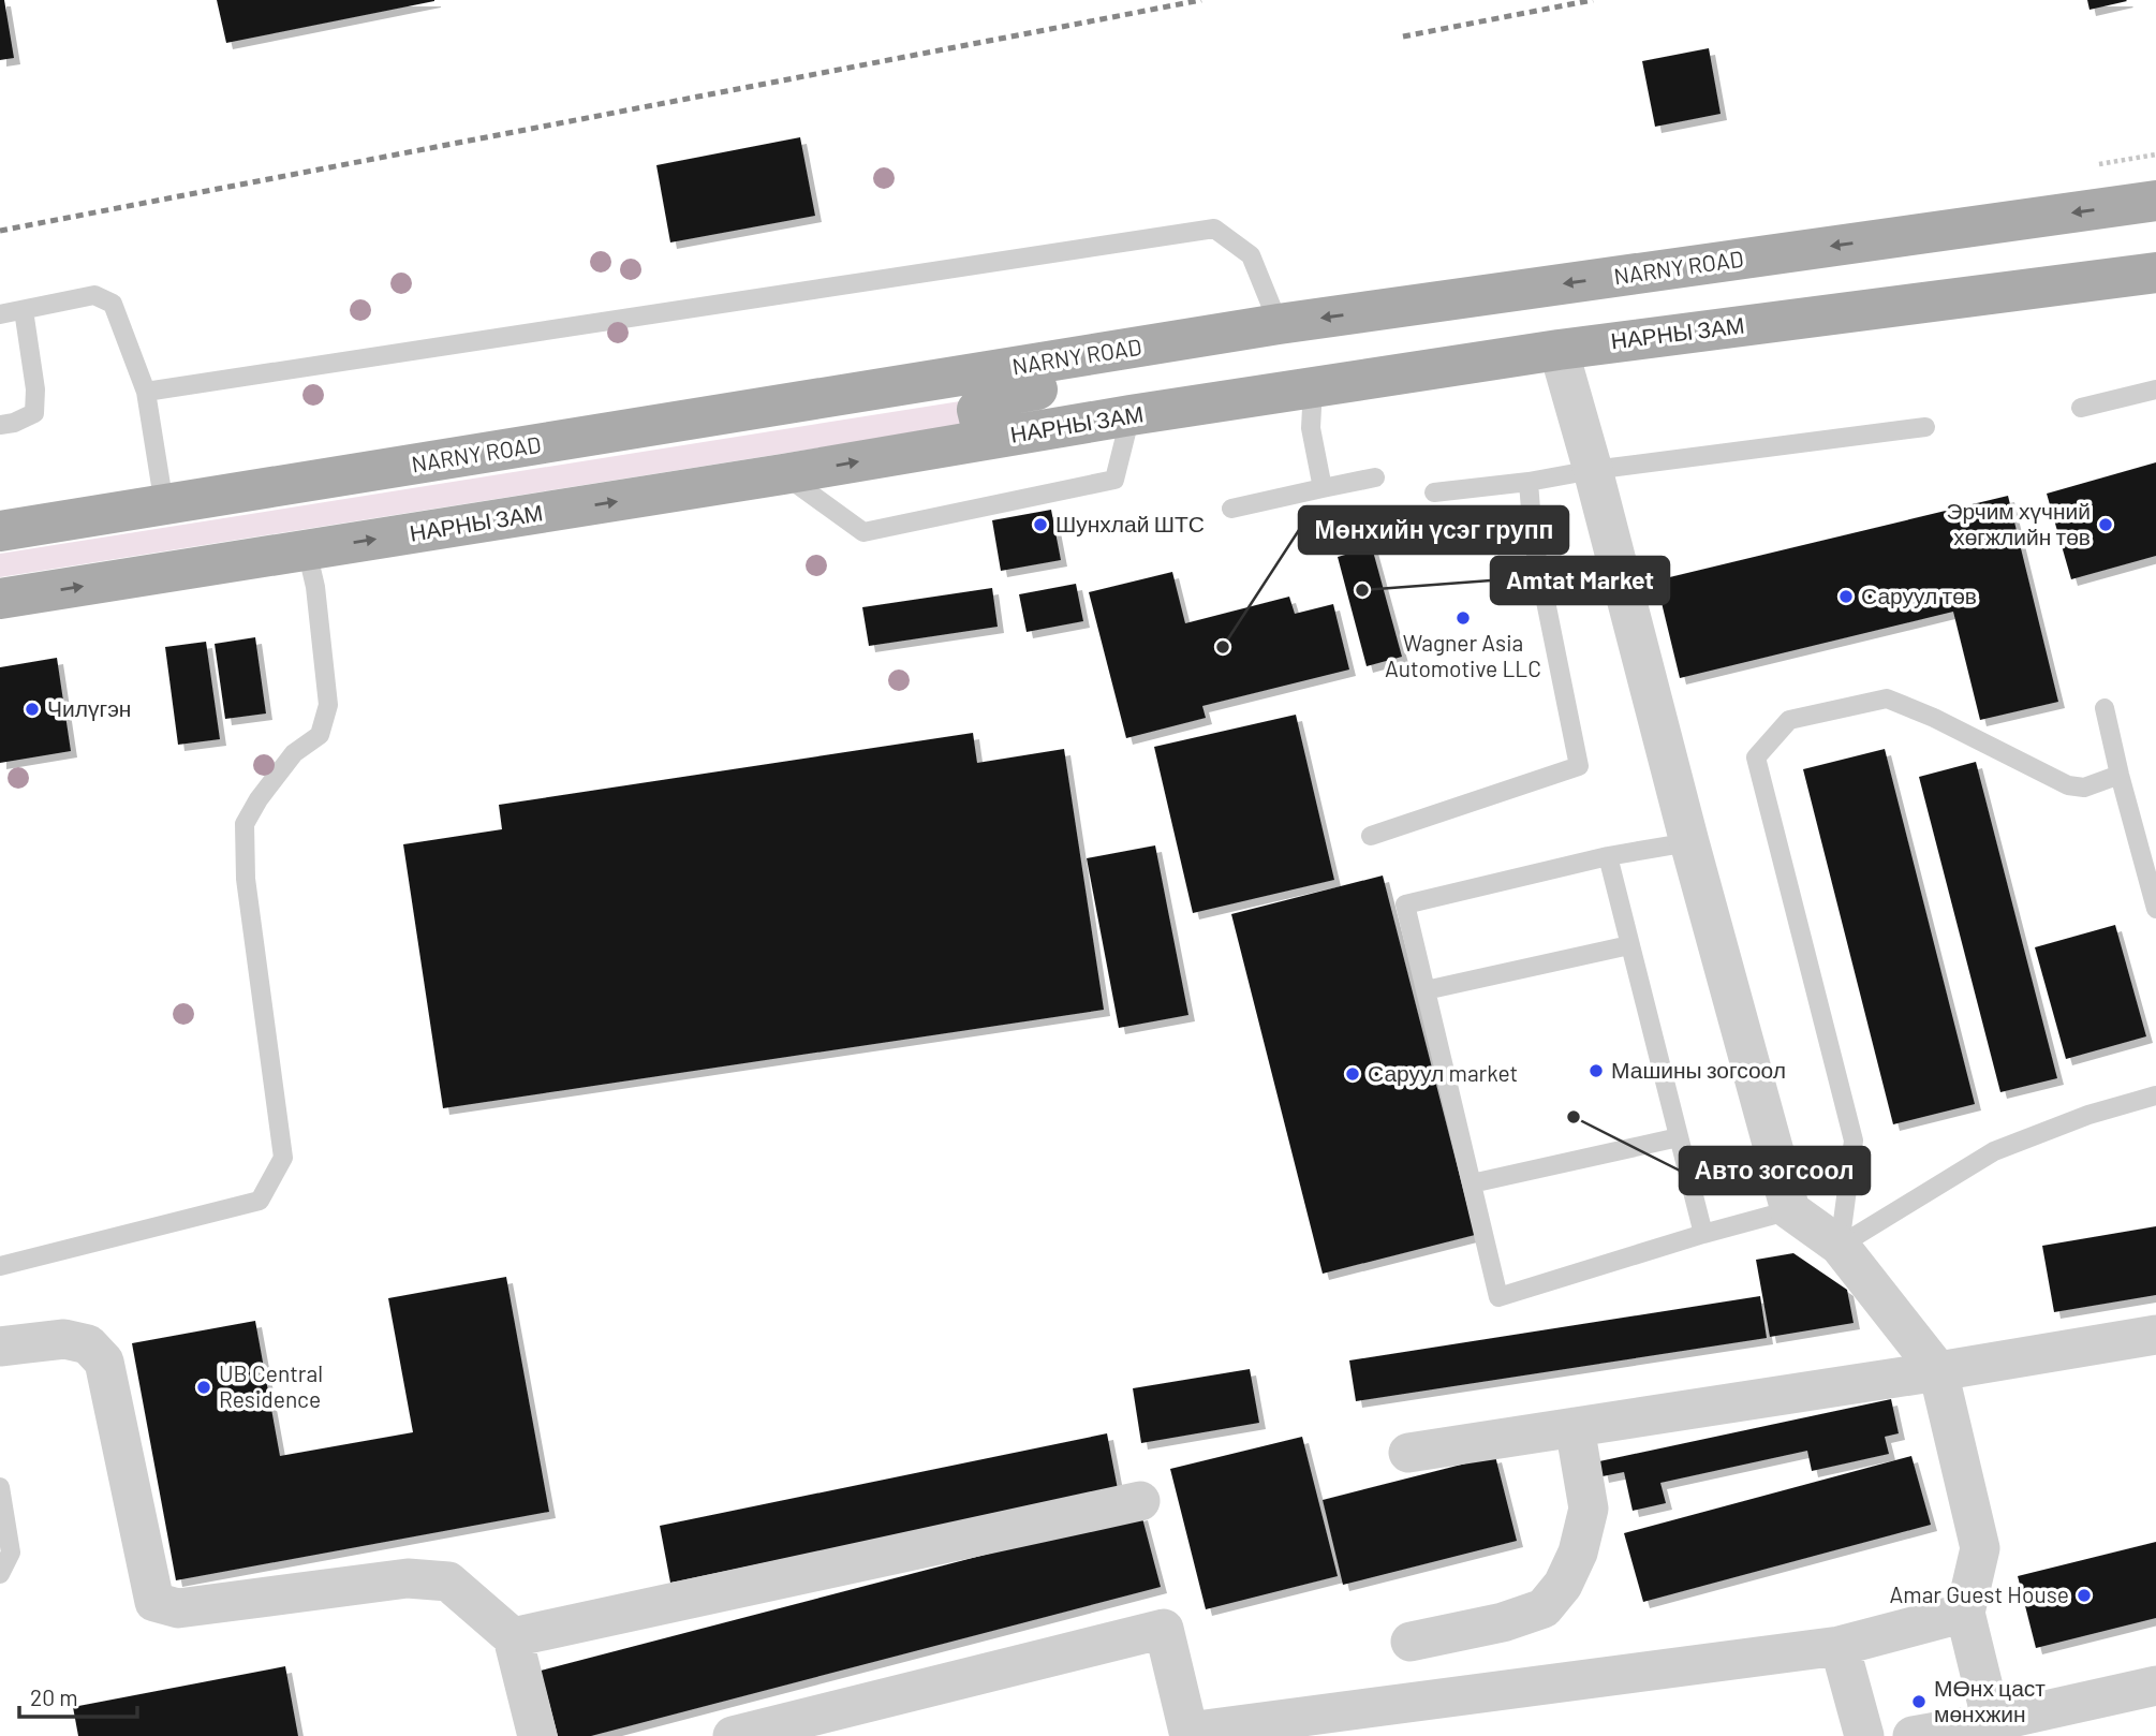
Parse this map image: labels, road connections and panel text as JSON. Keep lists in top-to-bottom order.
{
  "streets": {
    "main road": ["NARNY ROAD", "НАРНЫ ЗАМ"]
  },
  "one_way": ["NARNY ROAD", "НАРНЫ ЗАМ"],
  "places": [
    "Шунхлай ШТС",
    "Эрчим хүчний хөгжлийн төв",
    "Amtat Market",
    "Саруул төв",
    "Wagner Asia Automotive LLC",
    "Мөнхийн үсэг групп",
    "Чилүгэн",
    "Машины зогсоол",
    "Саруул market",
    "Авто зогсоол",
    "UB Central Residence",
    "Amar Guest House",
    "МӨнх цаст мөнхжин"
  ],
  "scale_bar": "20 m"
}
